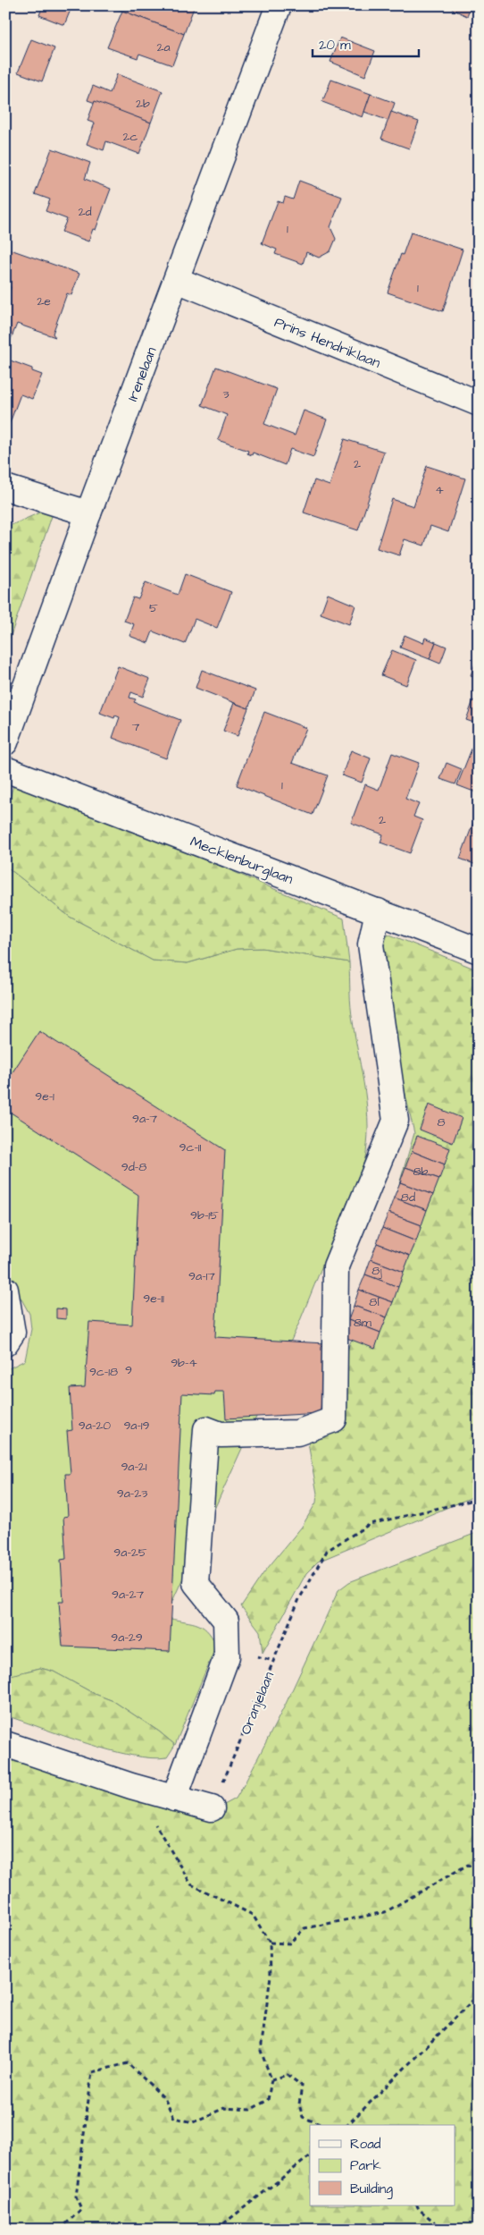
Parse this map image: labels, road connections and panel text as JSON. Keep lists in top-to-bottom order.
{
  "streets": {
    "street": ["Prins Hendriklaan", "Irenelaan", "Mecklenburglaan"],
    "path": ["Oranjelaan"]
  },
  "crossings": [
    ["Prins Hendriklaan", "Irenelaan"]
  ],
  "house_numbers": [
    "2a",
    "2b",
    "2c",
    "2d",
    "1",
    "1",
    "2e",
    "3",
    "2",
    "4",
    "5",
    "7",
    "1",
    "2",
    "9e-1",
    "9a-7",
    "8",
    "9c-11",
    "9d-8",
    "8b",
    "8d",
    "9b-15",
    "8j",
    "9a-17",
    "9e-11",
    "8l",
    "8m",
    "9b-4",
    "9",
    "9c-18",
    "9a-20",
    "9a-19",
    "9a-21",
    "9a-23",
    "9a-25",
    "9a-27",
    "9a-29"
  ],
  "legend": ["Road", "Park", "Building"],
  "scale_bar": "20 m"
}
